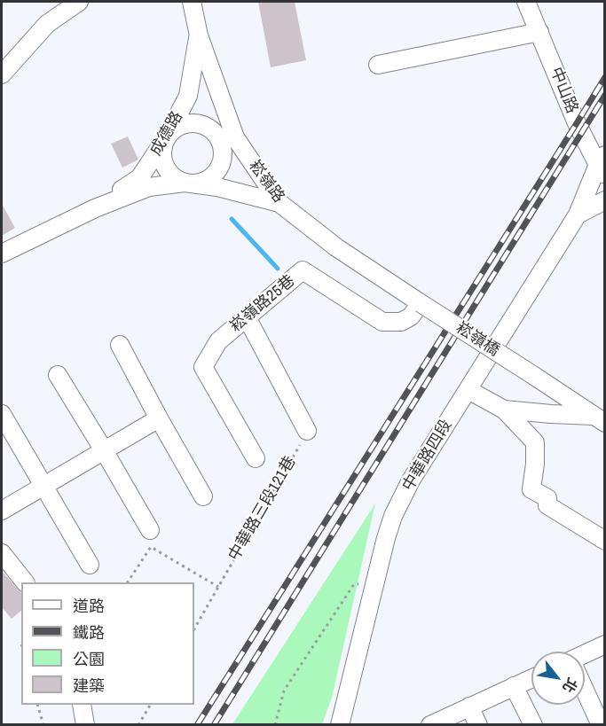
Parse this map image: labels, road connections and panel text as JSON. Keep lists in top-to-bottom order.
{
  "streets": {
    "street": [
      "中山路",
      "成德路",
      "崧嶺路",
      "崧嶺路25巷",
      "崧嶺橋",
      "中華路四段"
    ],
    "path": ["中華路三段121巷"]
  },
  "crossings": [
    ["中山路", "中華路四段"],
    ["成德路", "崧嶺路"],
    ["崧嶺路", "崧嶺路25巷"],
    ["崧嶺路", "崧嶺橋"],
    ["崧嶺路25巷", "崧嶺橋"]
  ],
  "legend": [
    "道路",
    "鐵路",
    "公園",
    "建築"
  ],
  "north": "bottom right"
}
